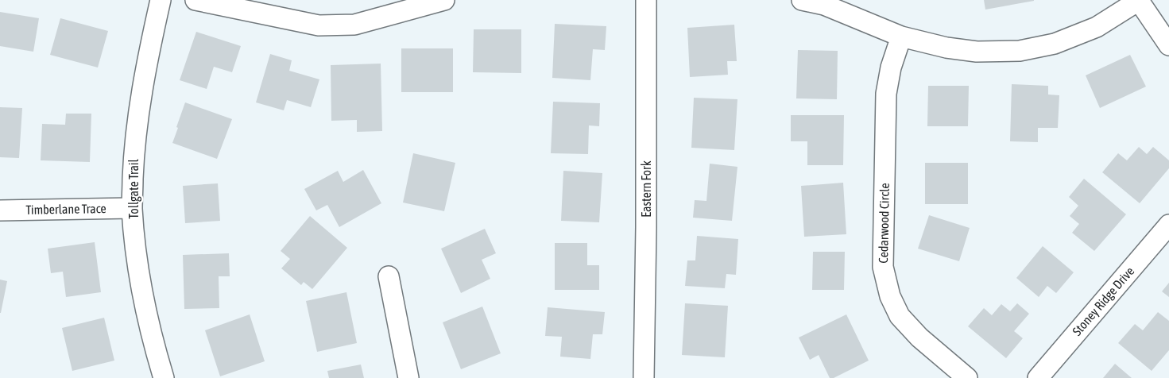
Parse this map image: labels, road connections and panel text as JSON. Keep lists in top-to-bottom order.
{
  "streets": {
    "street": [
      "Tollgate Trail",
      "Eastern Fork",
      "Timberlane Trace",
      "Cedarwood Circle",
      "Stoney Ridge Drive"
    ]
  },
  "crossings": [
    ["Tollgate Trail", "Timberlane Trace"]
  ]
}
